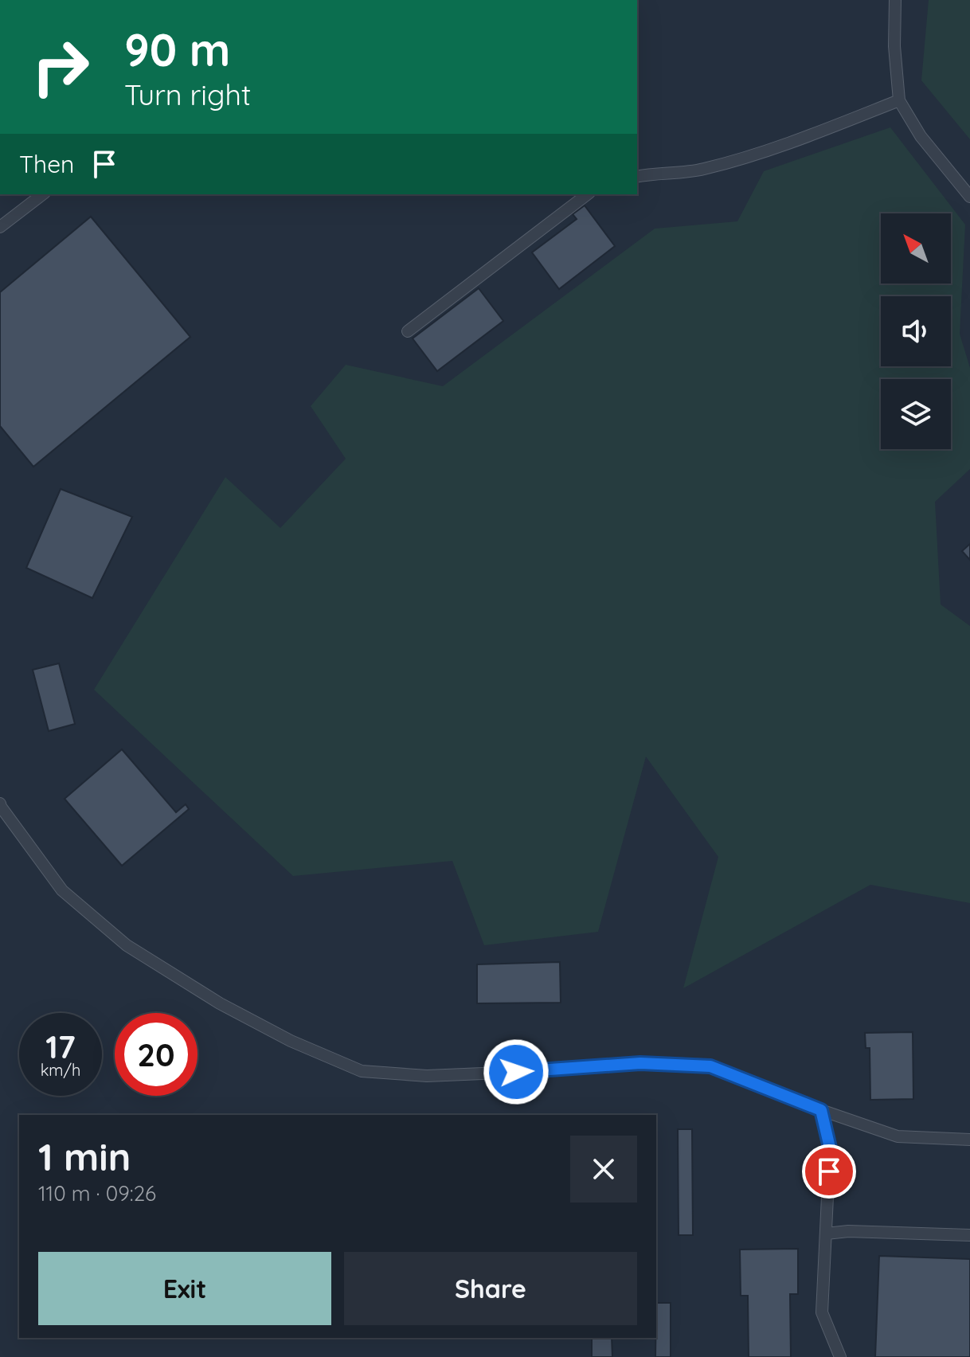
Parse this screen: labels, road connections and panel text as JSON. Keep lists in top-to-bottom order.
{
  "north": "top left",
  "page": {
    "turn": ["90 m", "Turn right"],
    "then": "Then",
    "speed": "17 km/h",
    "limit": "20",
    "heading": ["1 min", "110 m · 09:26"],
    "buttons": ["Exit", "Share"]
  }
}
